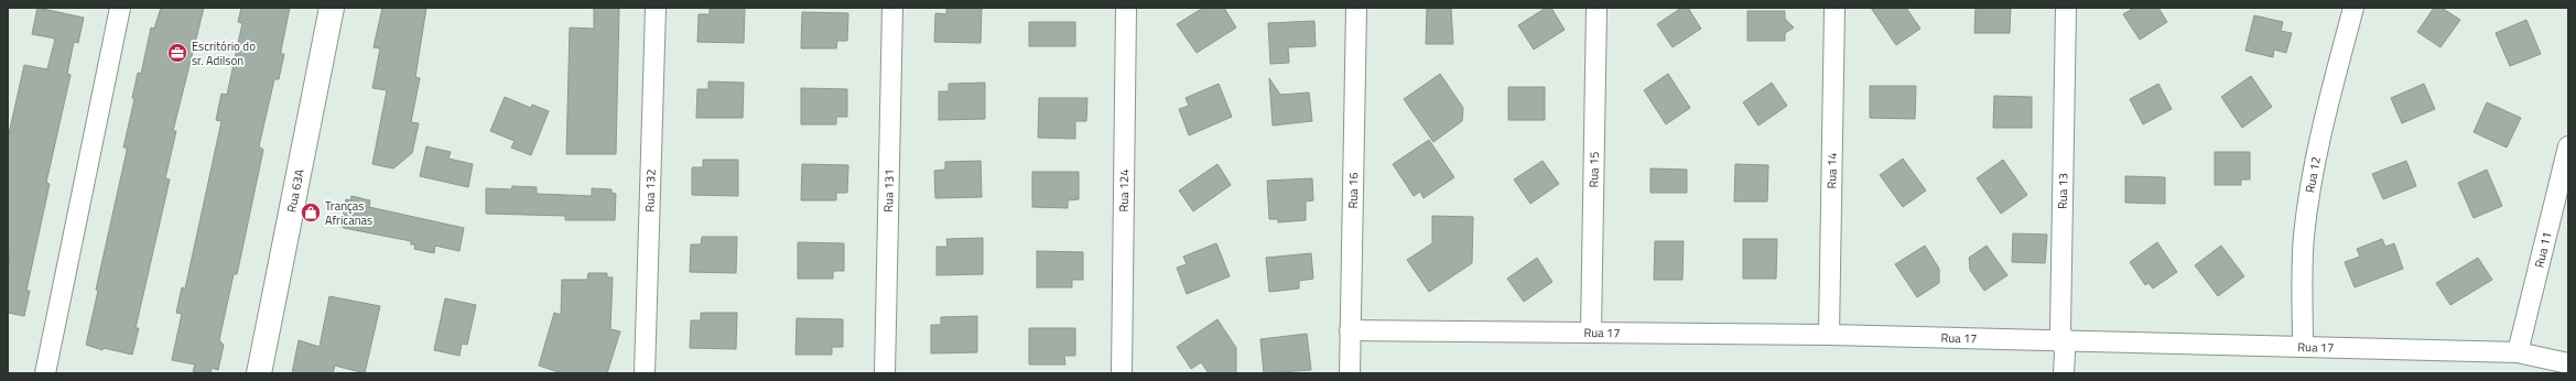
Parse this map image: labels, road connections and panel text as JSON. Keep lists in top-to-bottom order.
{
  "streets": {
    "street": [
      "Rua 15",
      "Rua 14",
      "Rua 12",
      "Rua 63A",
      "Rua 132",
      "Rua 131",
      "Rua 124",
      "Rua 16",
      "Rua 13",
      "Rua 11",
      "Rua 17"
    ]
  },
  "crossings": [
    ["Rua 15", "Rua 17"],
    ["Rua 14", "Rua 17"],
    ["Rua 12", "Rua 17"],
    ["Rua 16", "Rua 17"],
    ["Rua 13", "Rua 17"],
    ["Rua 11", "Rua 17"]
  ],
  "places": {
    "office": ["Escritório do sr. Adilson"],
    "shop": ["Tranças Africanas"]
  }
}
